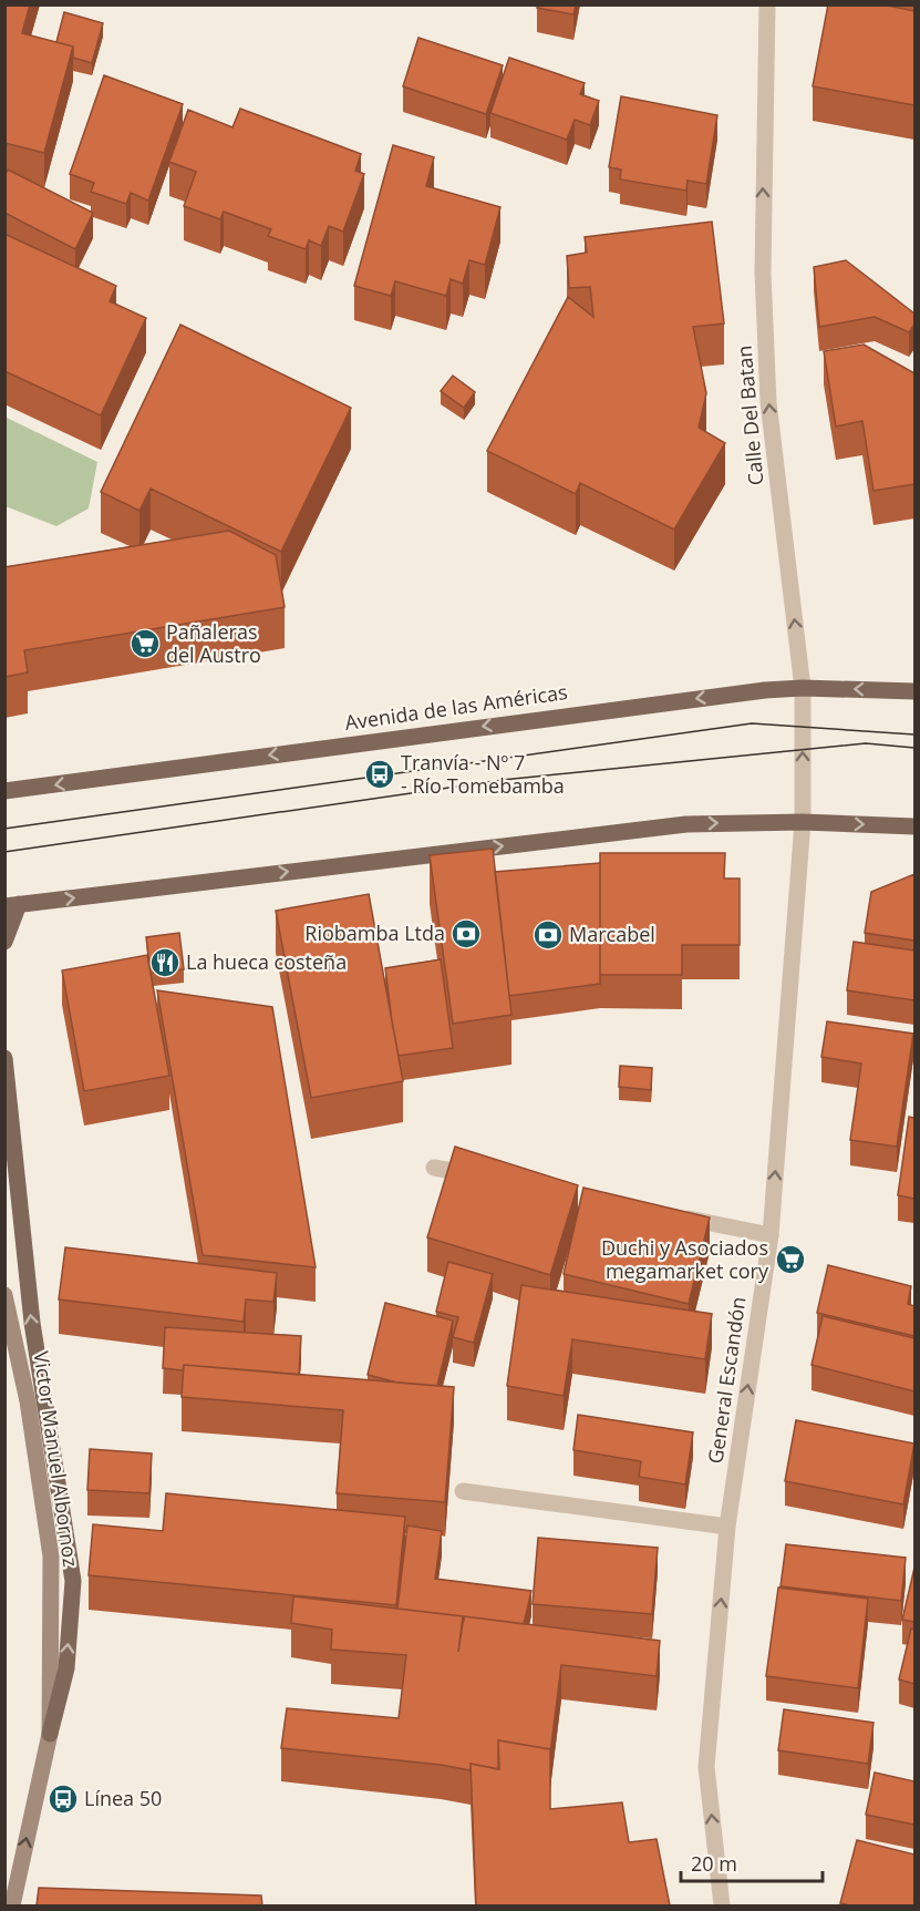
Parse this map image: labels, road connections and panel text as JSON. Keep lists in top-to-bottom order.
{
  "streets": {
    "main road": ["Avenida de las Américas", "Victor Manuel Albornoz"],
    "street": ["Calle Del Batan", "General Escandón"]
  },
  "crossings": [
    ["Calle Del Batan", "Avenida de las Américas"],
    ["Calle Del Batan", "General Escandón"]
  ],
  "one_way": ["Calle Del Batan", "General Escandón"],
  "places": {
    "supermarket": ["Pañaleras del Austro", "Duchi y Asociados megamarket cory"],
    "bus stop": ["Tranvía - Nº 7 - Río Tomebamba", "Línea 50"],
    "bank": ["Riobamba Ltda", "Marcabel"],
    "restaurant": ["La hueca costeña"]
  },
  "scale_bar": "20 m"
}
